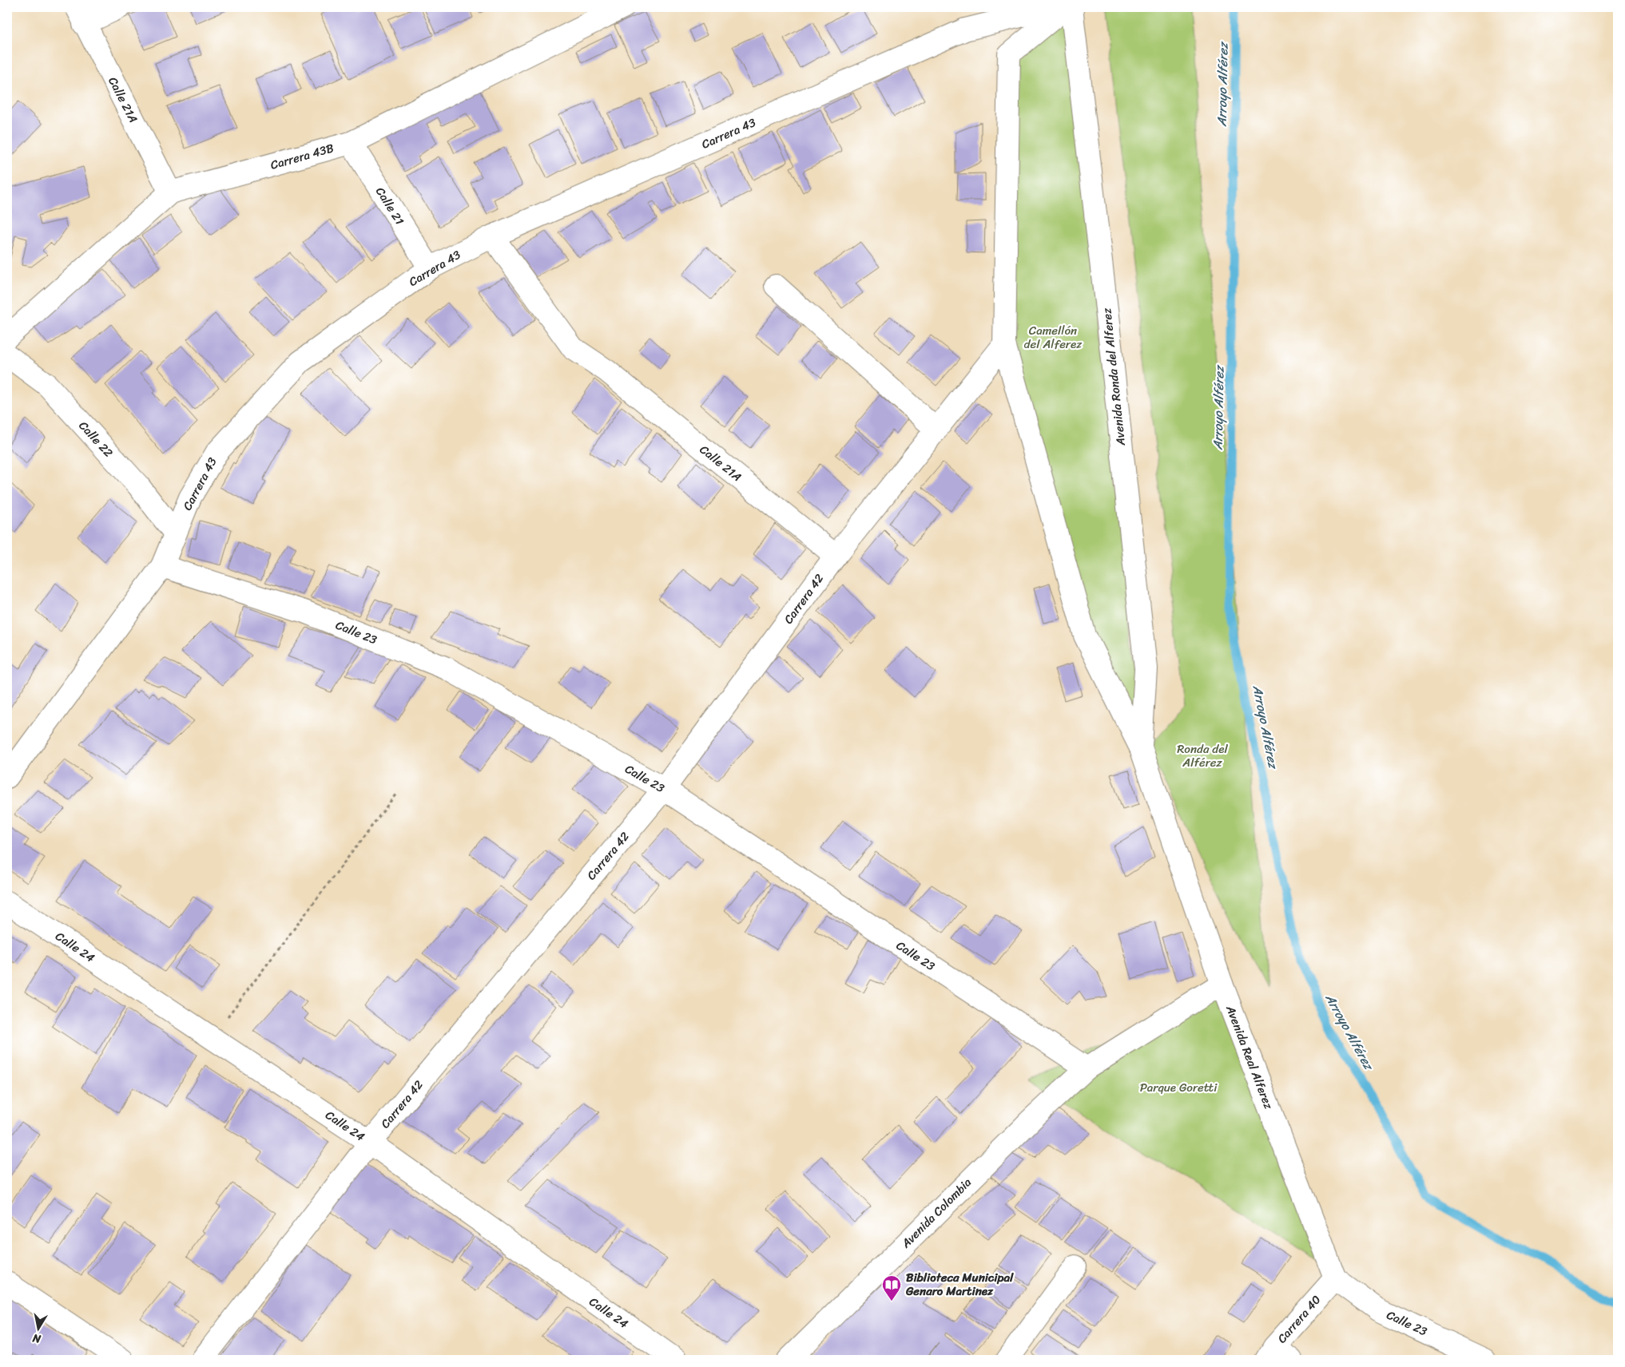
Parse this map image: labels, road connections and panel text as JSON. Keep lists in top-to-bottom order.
{
  "streets": {
    "street": [
      "Calle 21A",
      "Carrera 43",
      "Carrera 43B",
      "Calle 21",
      "Avenida Ronda del Alferez",
      "Calle 22",
      "Carrera 42",
      "Calle 23",
      "Calle 24",
      "Avenida Real Alferez",
      "Avenida Colombia",
      "Carrera 40"
    ]
  },
  "crossings": [
    ["Calle 21A", "Carrera 43"],
    ["Calle 21A", "Carrera 43B"],
    ["Calle 21A", "Carrera 42"],
    ["Carrera 43", "Calle 21"],
    ["Carrera 43", "Calle 22"],
    ["Carrera 43", "Calle 23"],
    ["Carrera 43B", "Calle 21"],
    ["Avenida Ronda del Alferez", "Avenida Real Alferez"],
    ["Carrera 42", "Calle 23"],
    ["Carrera 42", "Calle 24"],
    ["Calle 23", "Avenida Real Alferez"],
    ["Calle 23", "Avenida Colombia"],
    ["Calle 23", "Carrera 40"],
    ["Avenida Real Alferez", "Carrera 40"]
  ],
  "water": ["Arroyo Alférez"],
  "parks": ["Camellón del Alferez", "Ronda del Alférez", "Parque Goretti"],
  "places": {
    "library": ["Biblioteca Municipal Genaro Martinez"]
  },
  "north": "bottom"
}
